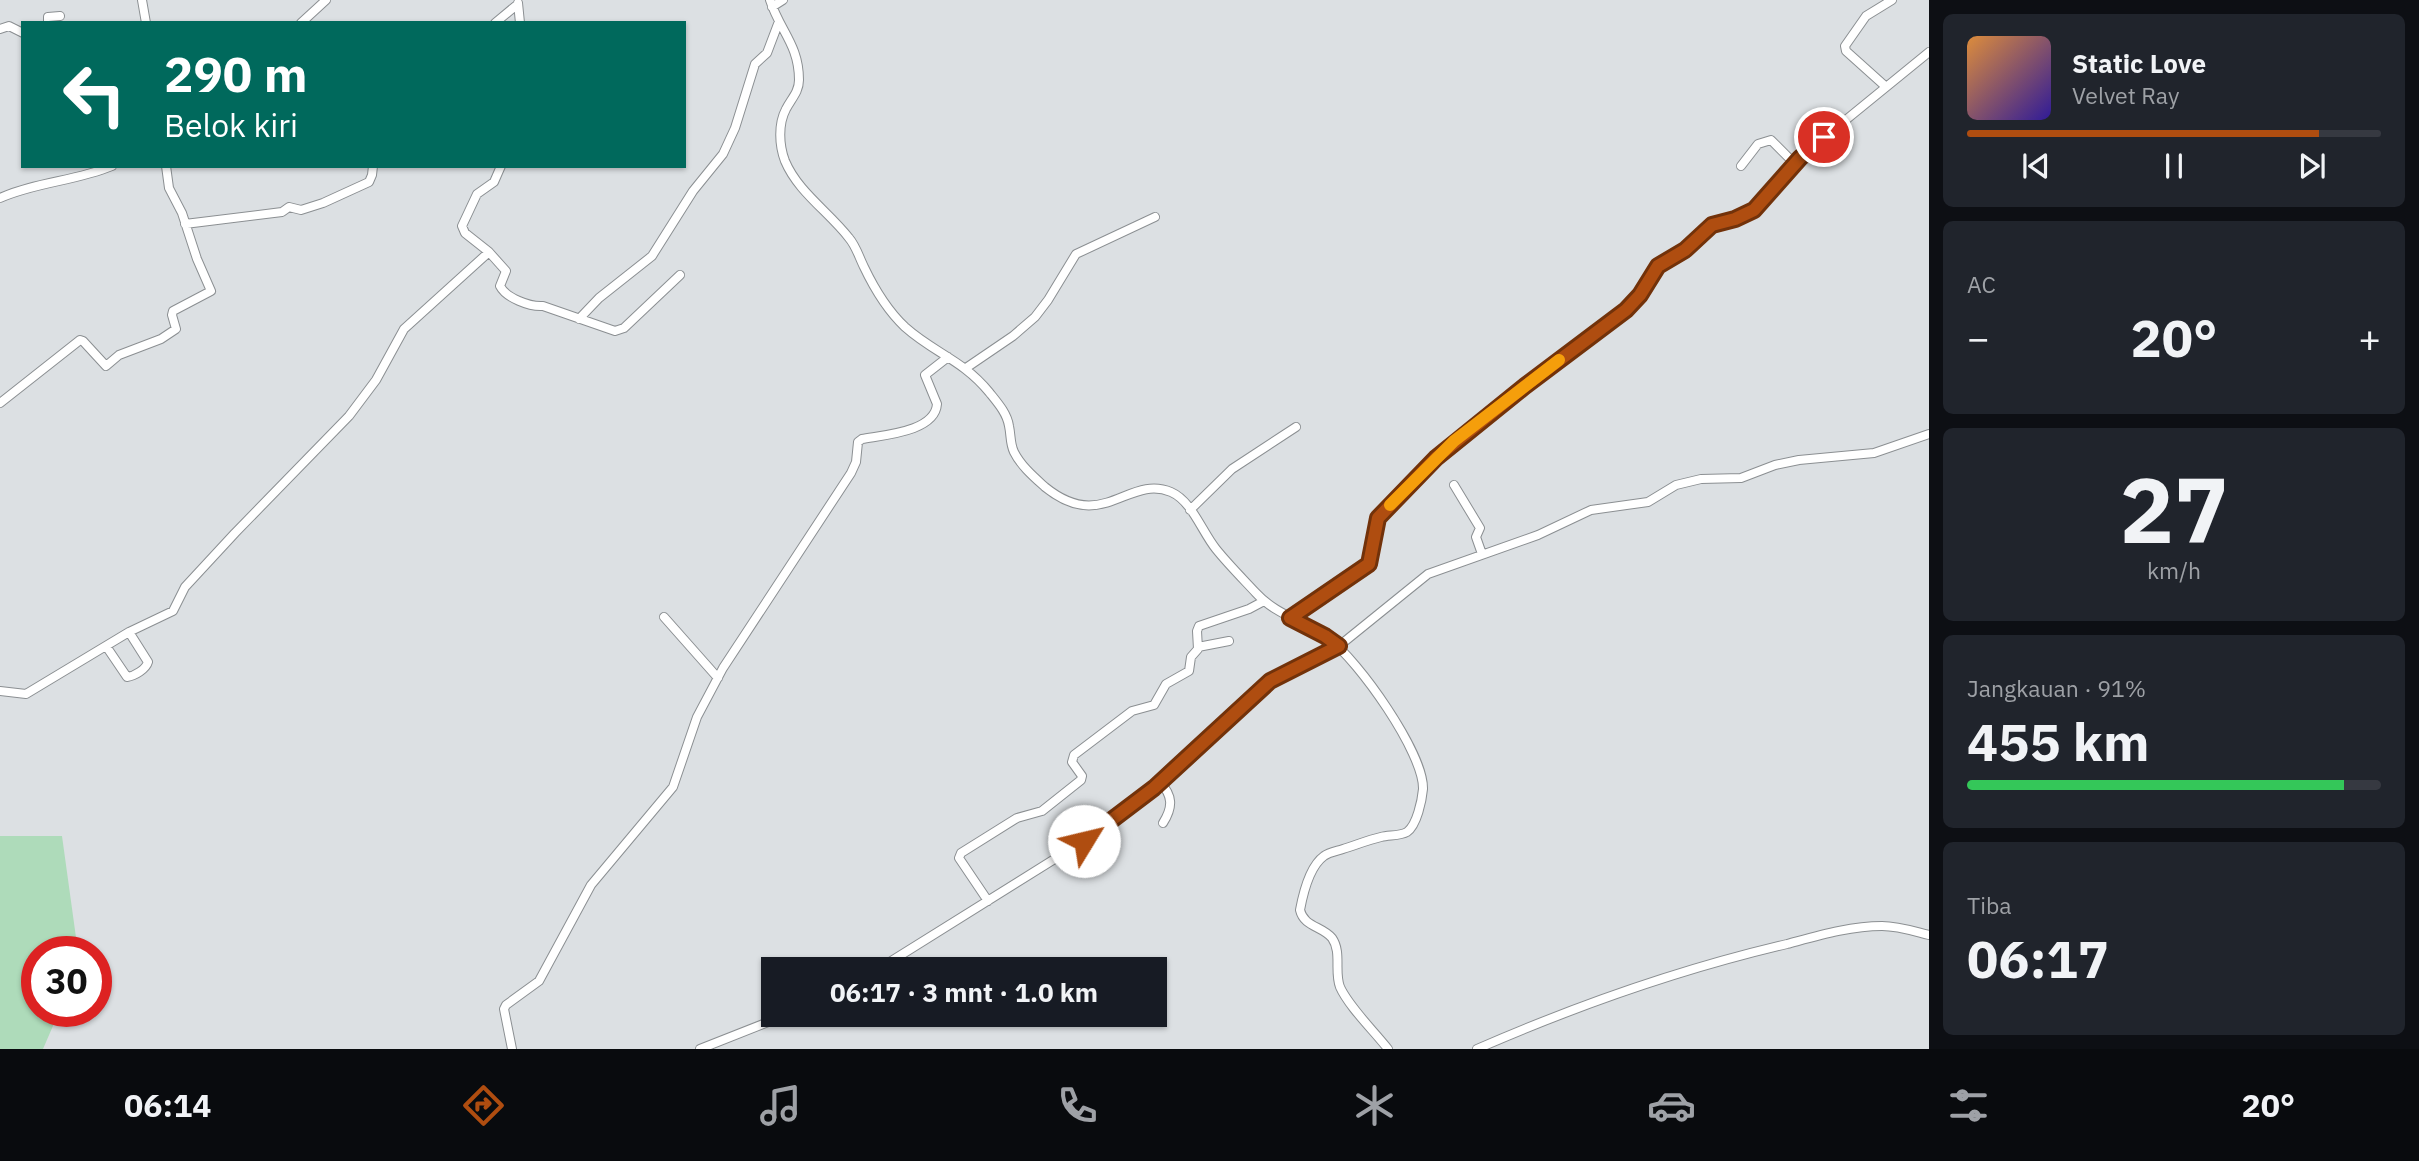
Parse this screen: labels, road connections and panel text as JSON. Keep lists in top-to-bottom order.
{
  "page": {
    "turn": ["290 m", "Belok kiri"],
    "song": ["Static Love", "Velvet Ray"],
    "tile": [
      "AC",
      ["27", "km/h"],
      ["Jangkauan · 91%", "455 km"],
      ["Tiba", "06:17"]
    ],
    "heat": ["−", "20°", "+"],
    "limit": "30",
    "trip": "06:17 · 3 mnt · 1.0 km",
    "tabs": ["06:14", "20°"]
  }
}
